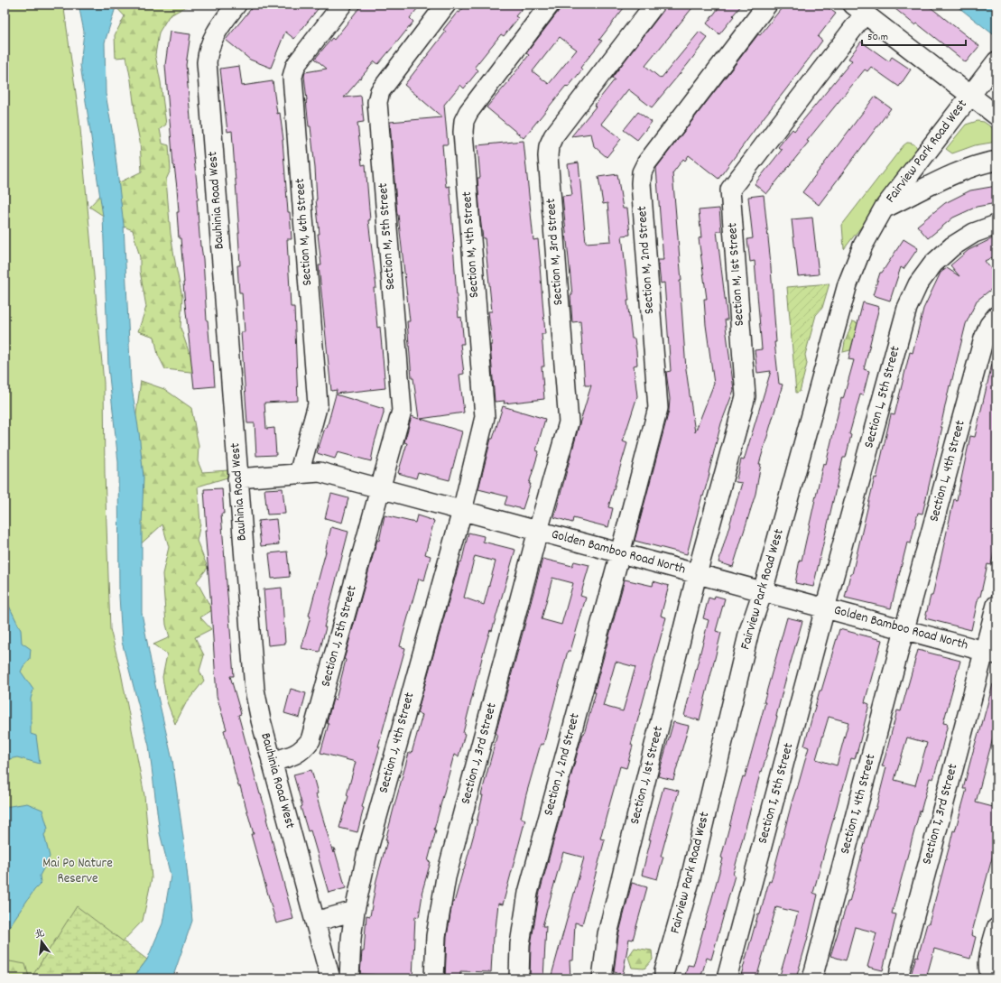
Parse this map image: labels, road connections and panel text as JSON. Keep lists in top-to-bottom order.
{
  "streets": {
    "street": [
      "Fairview Park Road West",
      "Bauhinia Road West",
      "Section M, 6th Street",
      "Section M, 5th Street",
      "Section M, 4th Street",
      "Section M, 3rd Street",
      "Section M, 2nd Street",
      "Section M, 1st Street",
      "Section L, 5th Street",
      "Section L, 4th Street",
      "Golden Bamboo Road North",
      "Section J, 5th Street",
      "Section J, 4th Street",
      "Section J, 3rd Street",
      "Section J, 2nd Street",
      "Section J, 1st Street",
      "Section I, 5th Street",
      "Section I, 4th Street",
      "Section I, 3rd Street"
    ]
  },
  "crossings": [
    ["Fairview Park Road West", "Golden Bamboo Road North"],
    ["Bauhinia Road West", "Golden Bamboo Road North"],
    ["Bauhinia Road West", "Section J, 5th Street"],
    ["Section M, 6th Street", "Golden Bamboo Road North"],
    ["Section M, 5th Street", "Golden Bamboo Road North"],
    ["Section M, 5th Street", "Section J, 5th Street"],
    ["Section M, 4th Street", "Golden Bamboo Road North"],
    ["Section M, 4th Street", "Section J, 4th Street"],
    ["Section M, 3rd Street", "Golden Bamboo Road North"],
    ["Section M, 3rd Street", "Section J, 3rd Street"],
    ["Section M, 2nd Street", "Golden Bamboo Road North"],
    ["Section M, 2nd Street", "Section J, 2nd Street"],
    ["Section M, 1st Street", "Golden Bamboo Road North"],
    ["Section M, 1st Street", "Section J, 1st Street"],
    ["Section L, 5th Street", "Golden Bamboo Road North"],
    ["Section L, 5th Street", "Section I, 5th Street"],
    ["Section L, 4th Street", "Golden Bamboo Road North"],
    ["Section L, 4th Street", "Section I, 4th Street"],
    ["Golden Bamboo Road North", "Section J, 5th Street"],
    ["Golden Bamboo Road North", "Section J, 4th Street"],
    ["Golden Bamboo Road North", "Section J, 3rd Street"],
    ["Golden Bamboo Road North", "Section J, 2nd Street"],
    ["Golden Bamboo Road North", "Section J, 1st Street"],
    ["Golden Bamboo Road North", "Section I, 5th Street"],
    ["Golden Bamboo Road North", "Section I, 4th Street"],
    ["Golden Bamboo Road North", "Section I, 3rd Street"]
  ],
  "parks": ["Mai Po Nature Reserve"],
  "scale_bar": "50 m",
  "north": "top"
}
